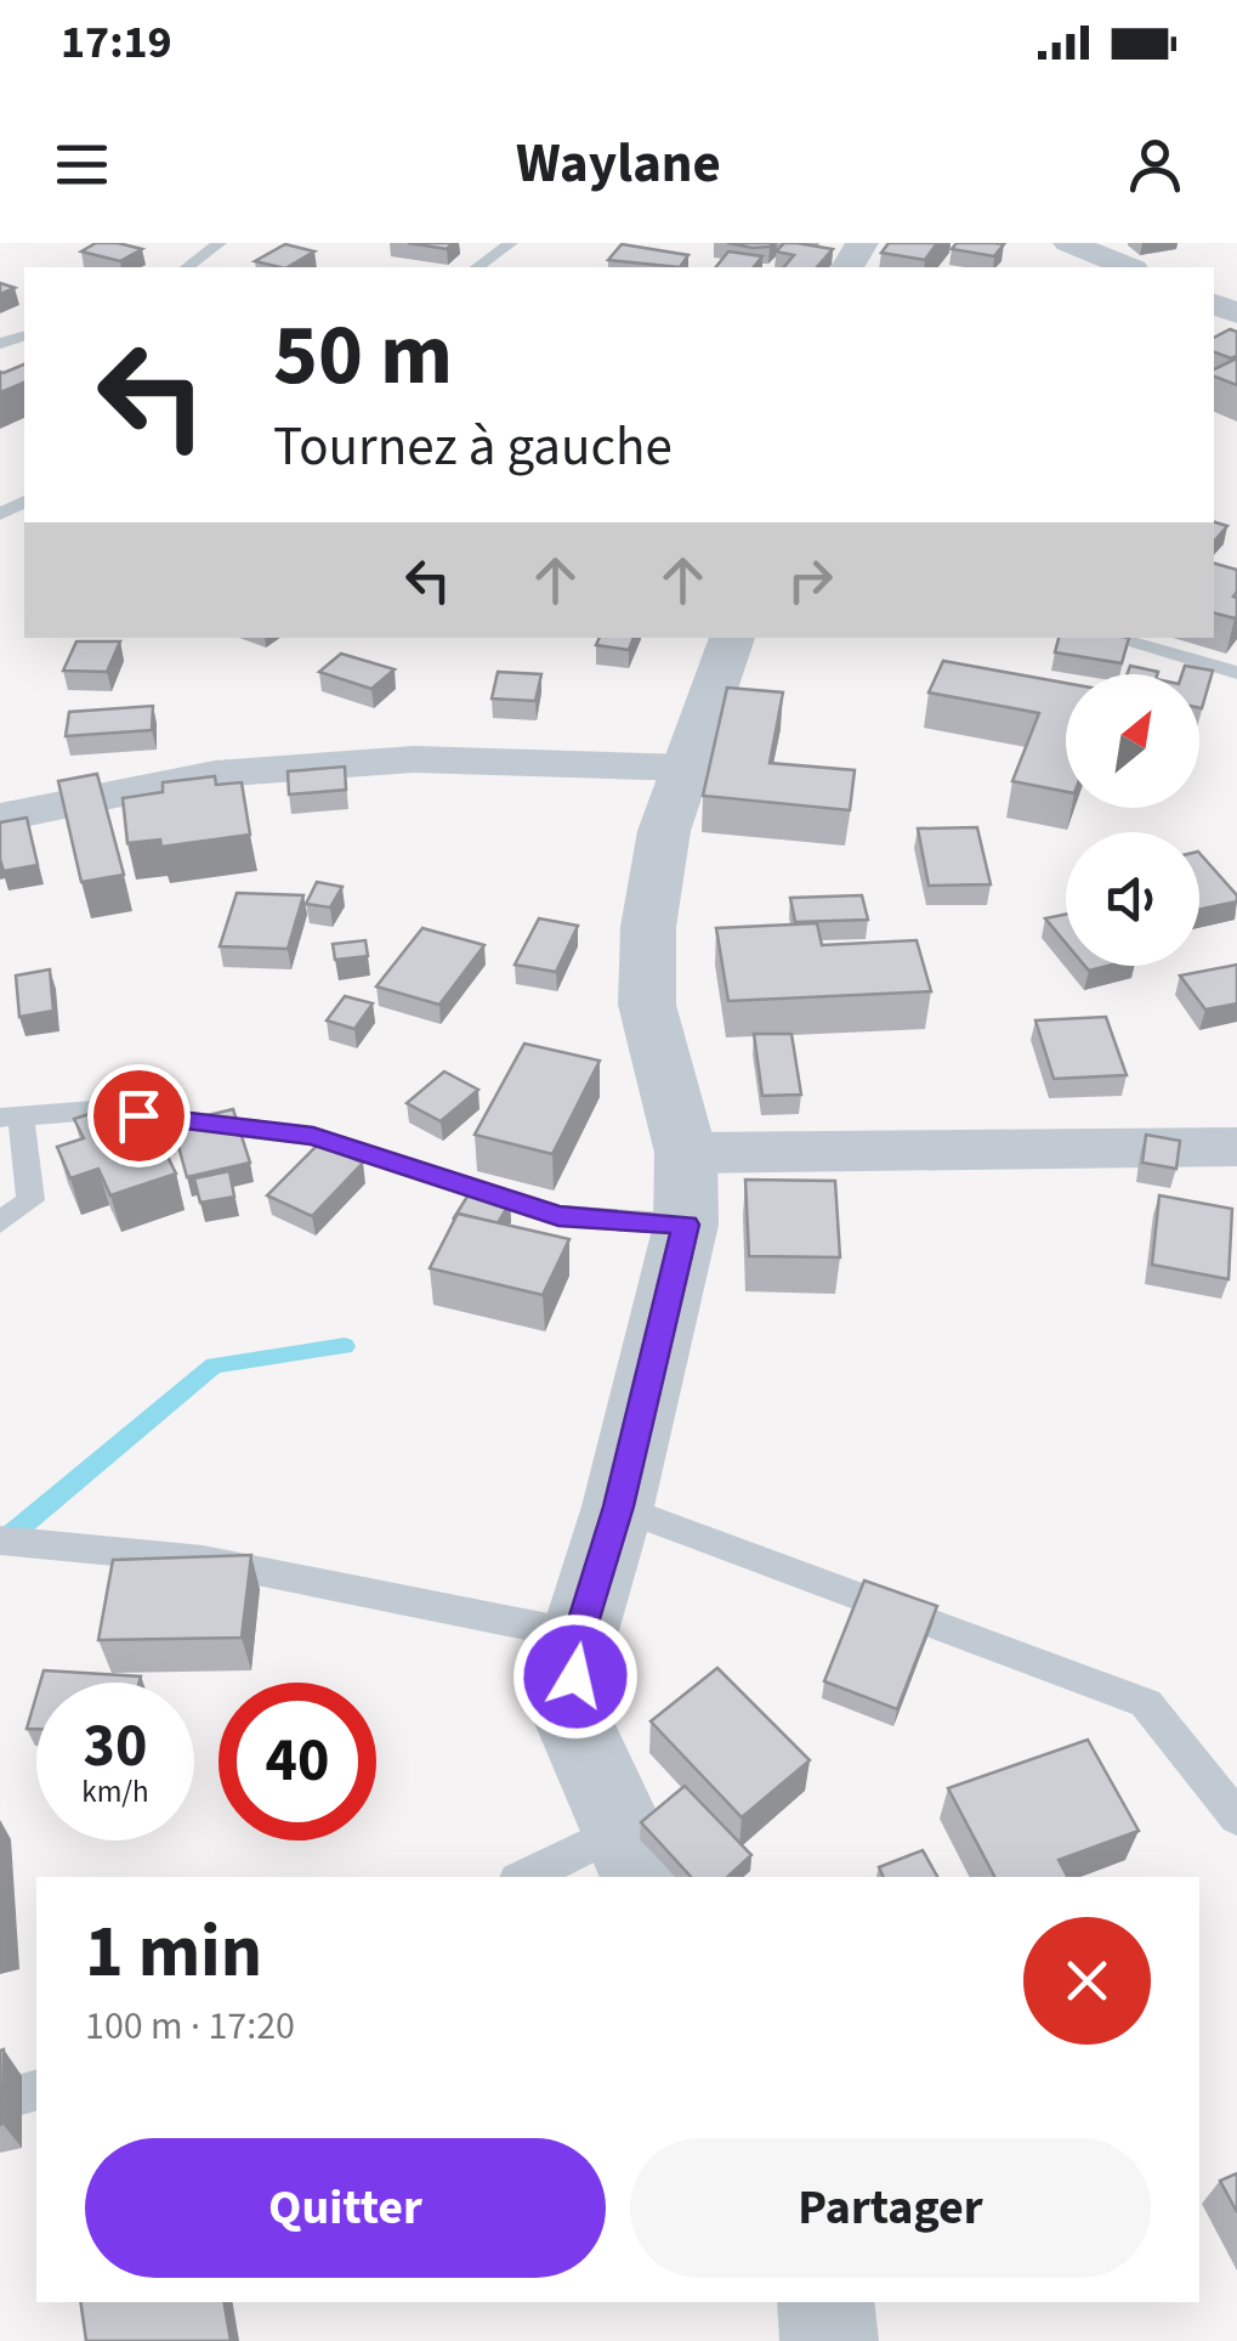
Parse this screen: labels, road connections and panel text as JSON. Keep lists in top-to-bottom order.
{
  "north": "top right",
  "page": {
    "status": "17:19",
    "header": "Waylane",
    "turn": ["50 m", "Tournez à gauche"],
    "speed": "30 km/h",
    "limit": "40",
    "heading": ["1 min", "100 m · 17:20"],
    "buttons": ["Quitter", "Partager"]
  }
}
